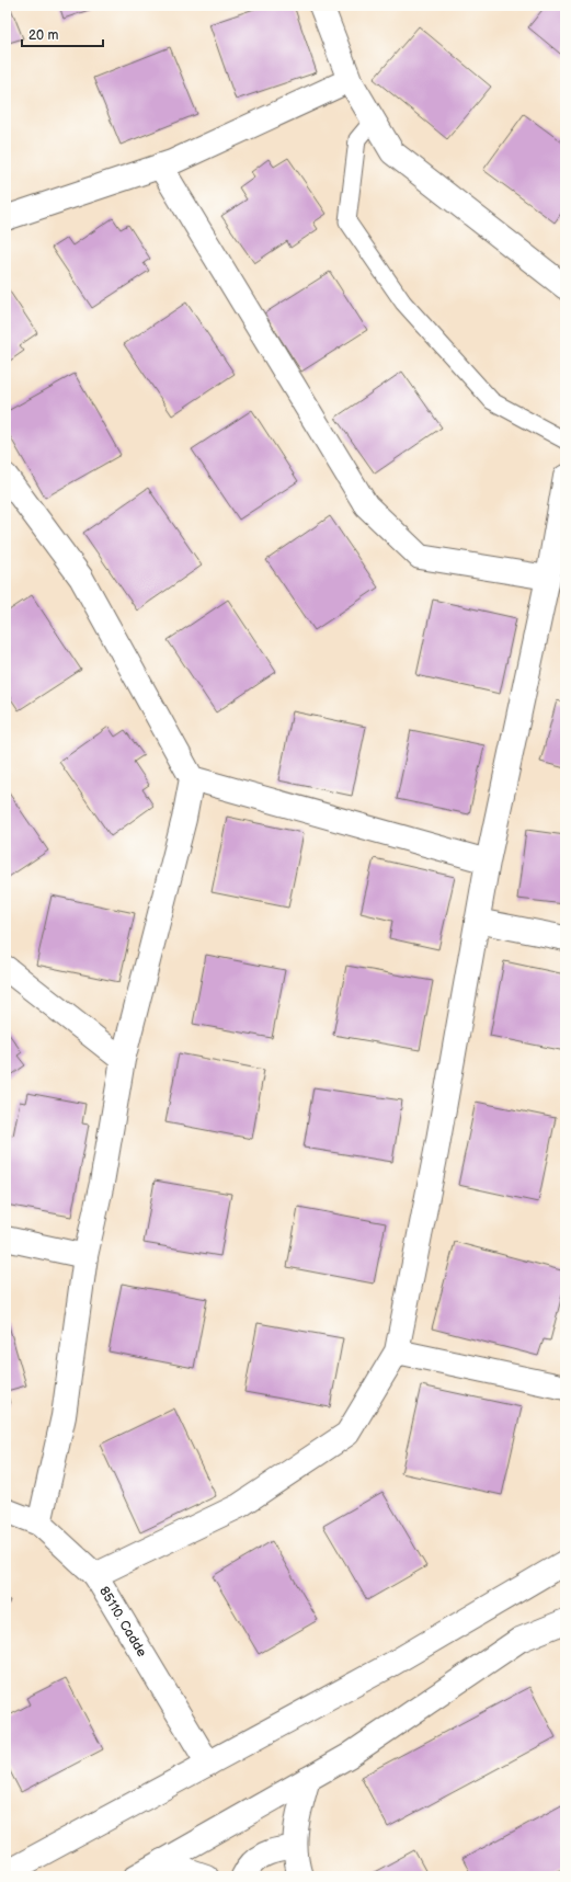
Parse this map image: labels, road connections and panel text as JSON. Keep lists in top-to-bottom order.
{
  "streets": {
    "street": ["85110. Cadde"]
  },
  "scale_bar": "20 m"
}
